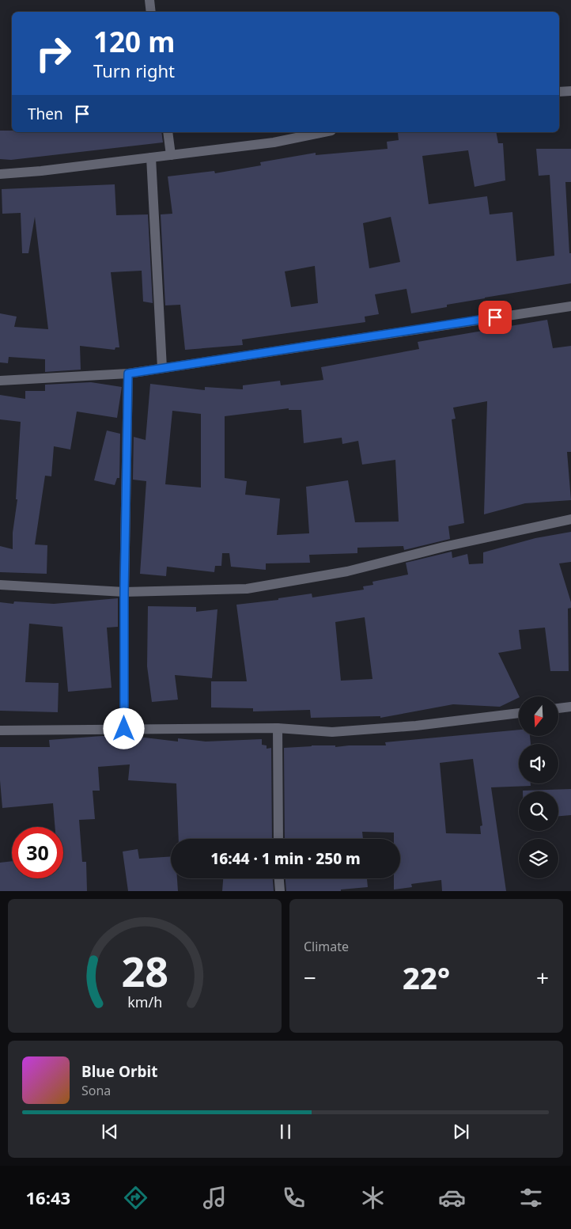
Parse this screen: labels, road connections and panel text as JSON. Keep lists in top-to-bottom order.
{
  "north": "bottom",
  "page": {
    "turn": ["120 m", "Turn right"],
    "then": "Then",
    "limit": "30",
    "trip": "16:44 · 1 min · 250 m",
    "tile": "Climate",
    "heat": ["−", "22°", "+"],
    "song": ["Blue Orbit", "Sona"],
    "tabs": "16:43",
    "gauge": ["28", "km/h"]
  }
}
